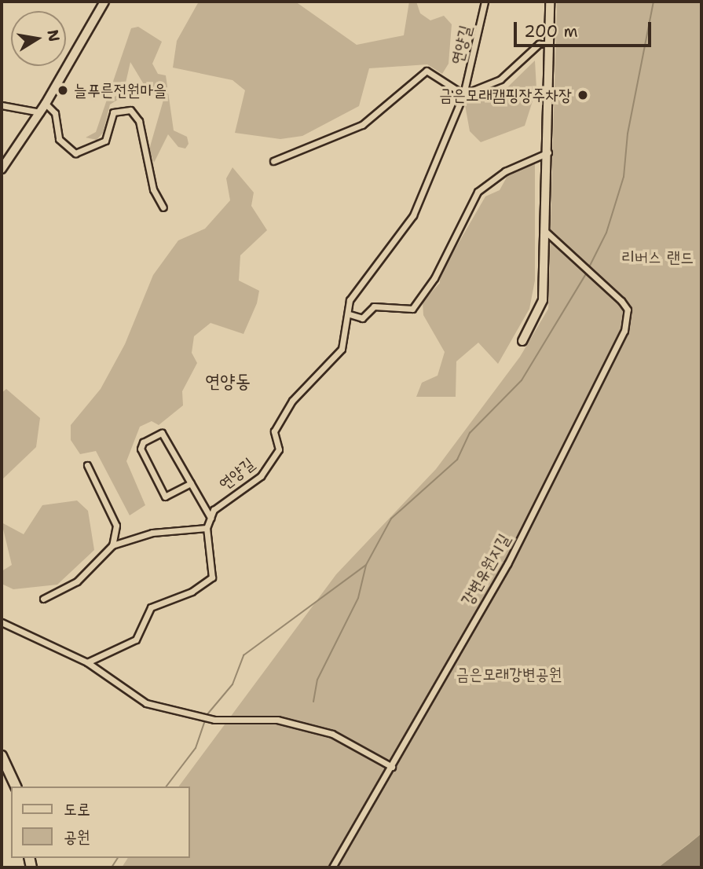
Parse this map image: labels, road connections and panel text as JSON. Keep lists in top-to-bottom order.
{
  "streets": {
    "street": ["연양길", "강변유원지길"]
  },
  "districts": ["연양동"],
  "parks": ["리버스 랜드", "금은모래강변공원"],
  "places": ["늘푸른전원마을", "금은모래캠핑장주차장"],
  "legend": ["도로", "공원"],
  "scale_bar": "200 m",
  "north": "right"
}
